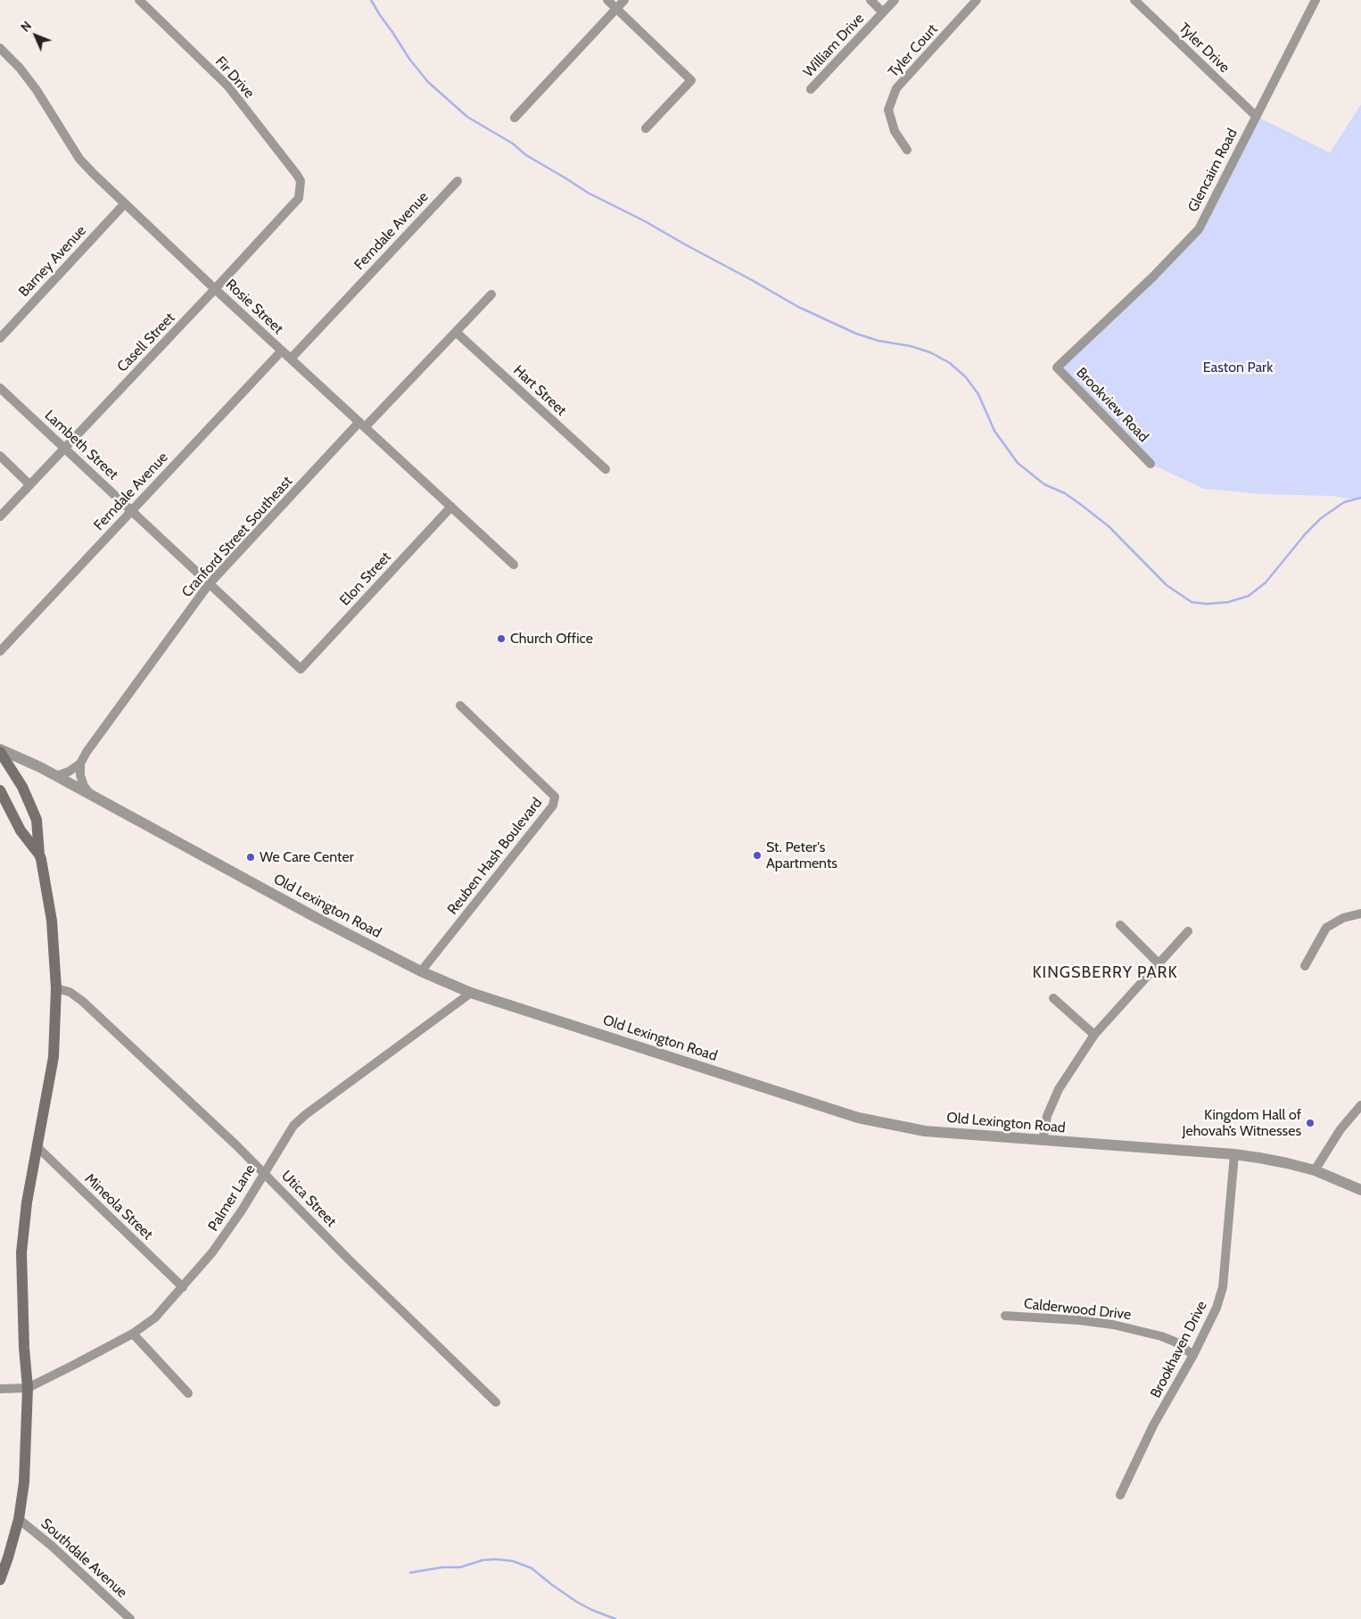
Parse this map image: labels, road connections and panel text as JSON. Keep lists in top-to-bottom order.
{
  "streets": {
    "street": [
      "William Drive",
      "Tyler Drive",
      "Tyler Court",
      "Fir Drive",
      "Glencairn Road",
      "Ferndale Avenue",
      "Barney Avenue",
      "Rosie Street",
      "Casell Street",
      "Hart Street",
      "Brookview Road",
      "Lambeth Street",
      "Cranford Street Southeast",
      "Elon Street",
      "Reuben Hash Boulevard",
      "Old Lexington Road",
      "Palmer Lane",
      "Utica Street",
      "Mineola Street",
      "Calderwood Drive",
      "Brookhaven Drive",
      "Southdale Avenue"
    ]
  },
  "crossings": [
    ["Tyler Drive", "Glencairn Road"],
    ["Fir Drive", "Casell Street"],
    ["Glencairn Road", "Brookview Road"],
    ["Ferndale Avenue", "Rosie Street"],
    ["Ferndale Avenue", "Lambeth Street"],
    ["Barney Avenue", "Rosie Street"],
    ["Rosie Street", "Casell Street"],
    ["Rosie Street", "Cranford Street Southeast"],
    ["Rosie Street", "Elon Street"],
    ["Casell Street", "Lambeth Street"],
    ["Hart Street", "Cranford Street Southeast"],
    ["Lambeth Street", "Cranford Street Southeast"],
    ["Lambeth Street", "Elon Street"],
    ["Cranford Street Southeast", "Old Lexington Road"],
    ["Reuben Hash Boulevard", "Old Lexington Road"],
    ["Old Lexington Road", "Palmer Lane"],
    ["Old Lexington Road", "Brookhaven Drive"],
    ["Palmer Lane", "Utica Street"],
    ["Palmer Lane", "Mineola Street"],
    ["Calderwood Drive", "Brookhaven Drive"]
  ],
  "districts": ["KINGSBERRY PARK"],
  "parks": ["Easton Park"],
  "places": [
    "Church Office",
    "St. Peter's Apartments",
    "We Care Center",
    "Kingdom Hall of Jehovah’s Witnesses"
  ],
  "north": "top left"
}
